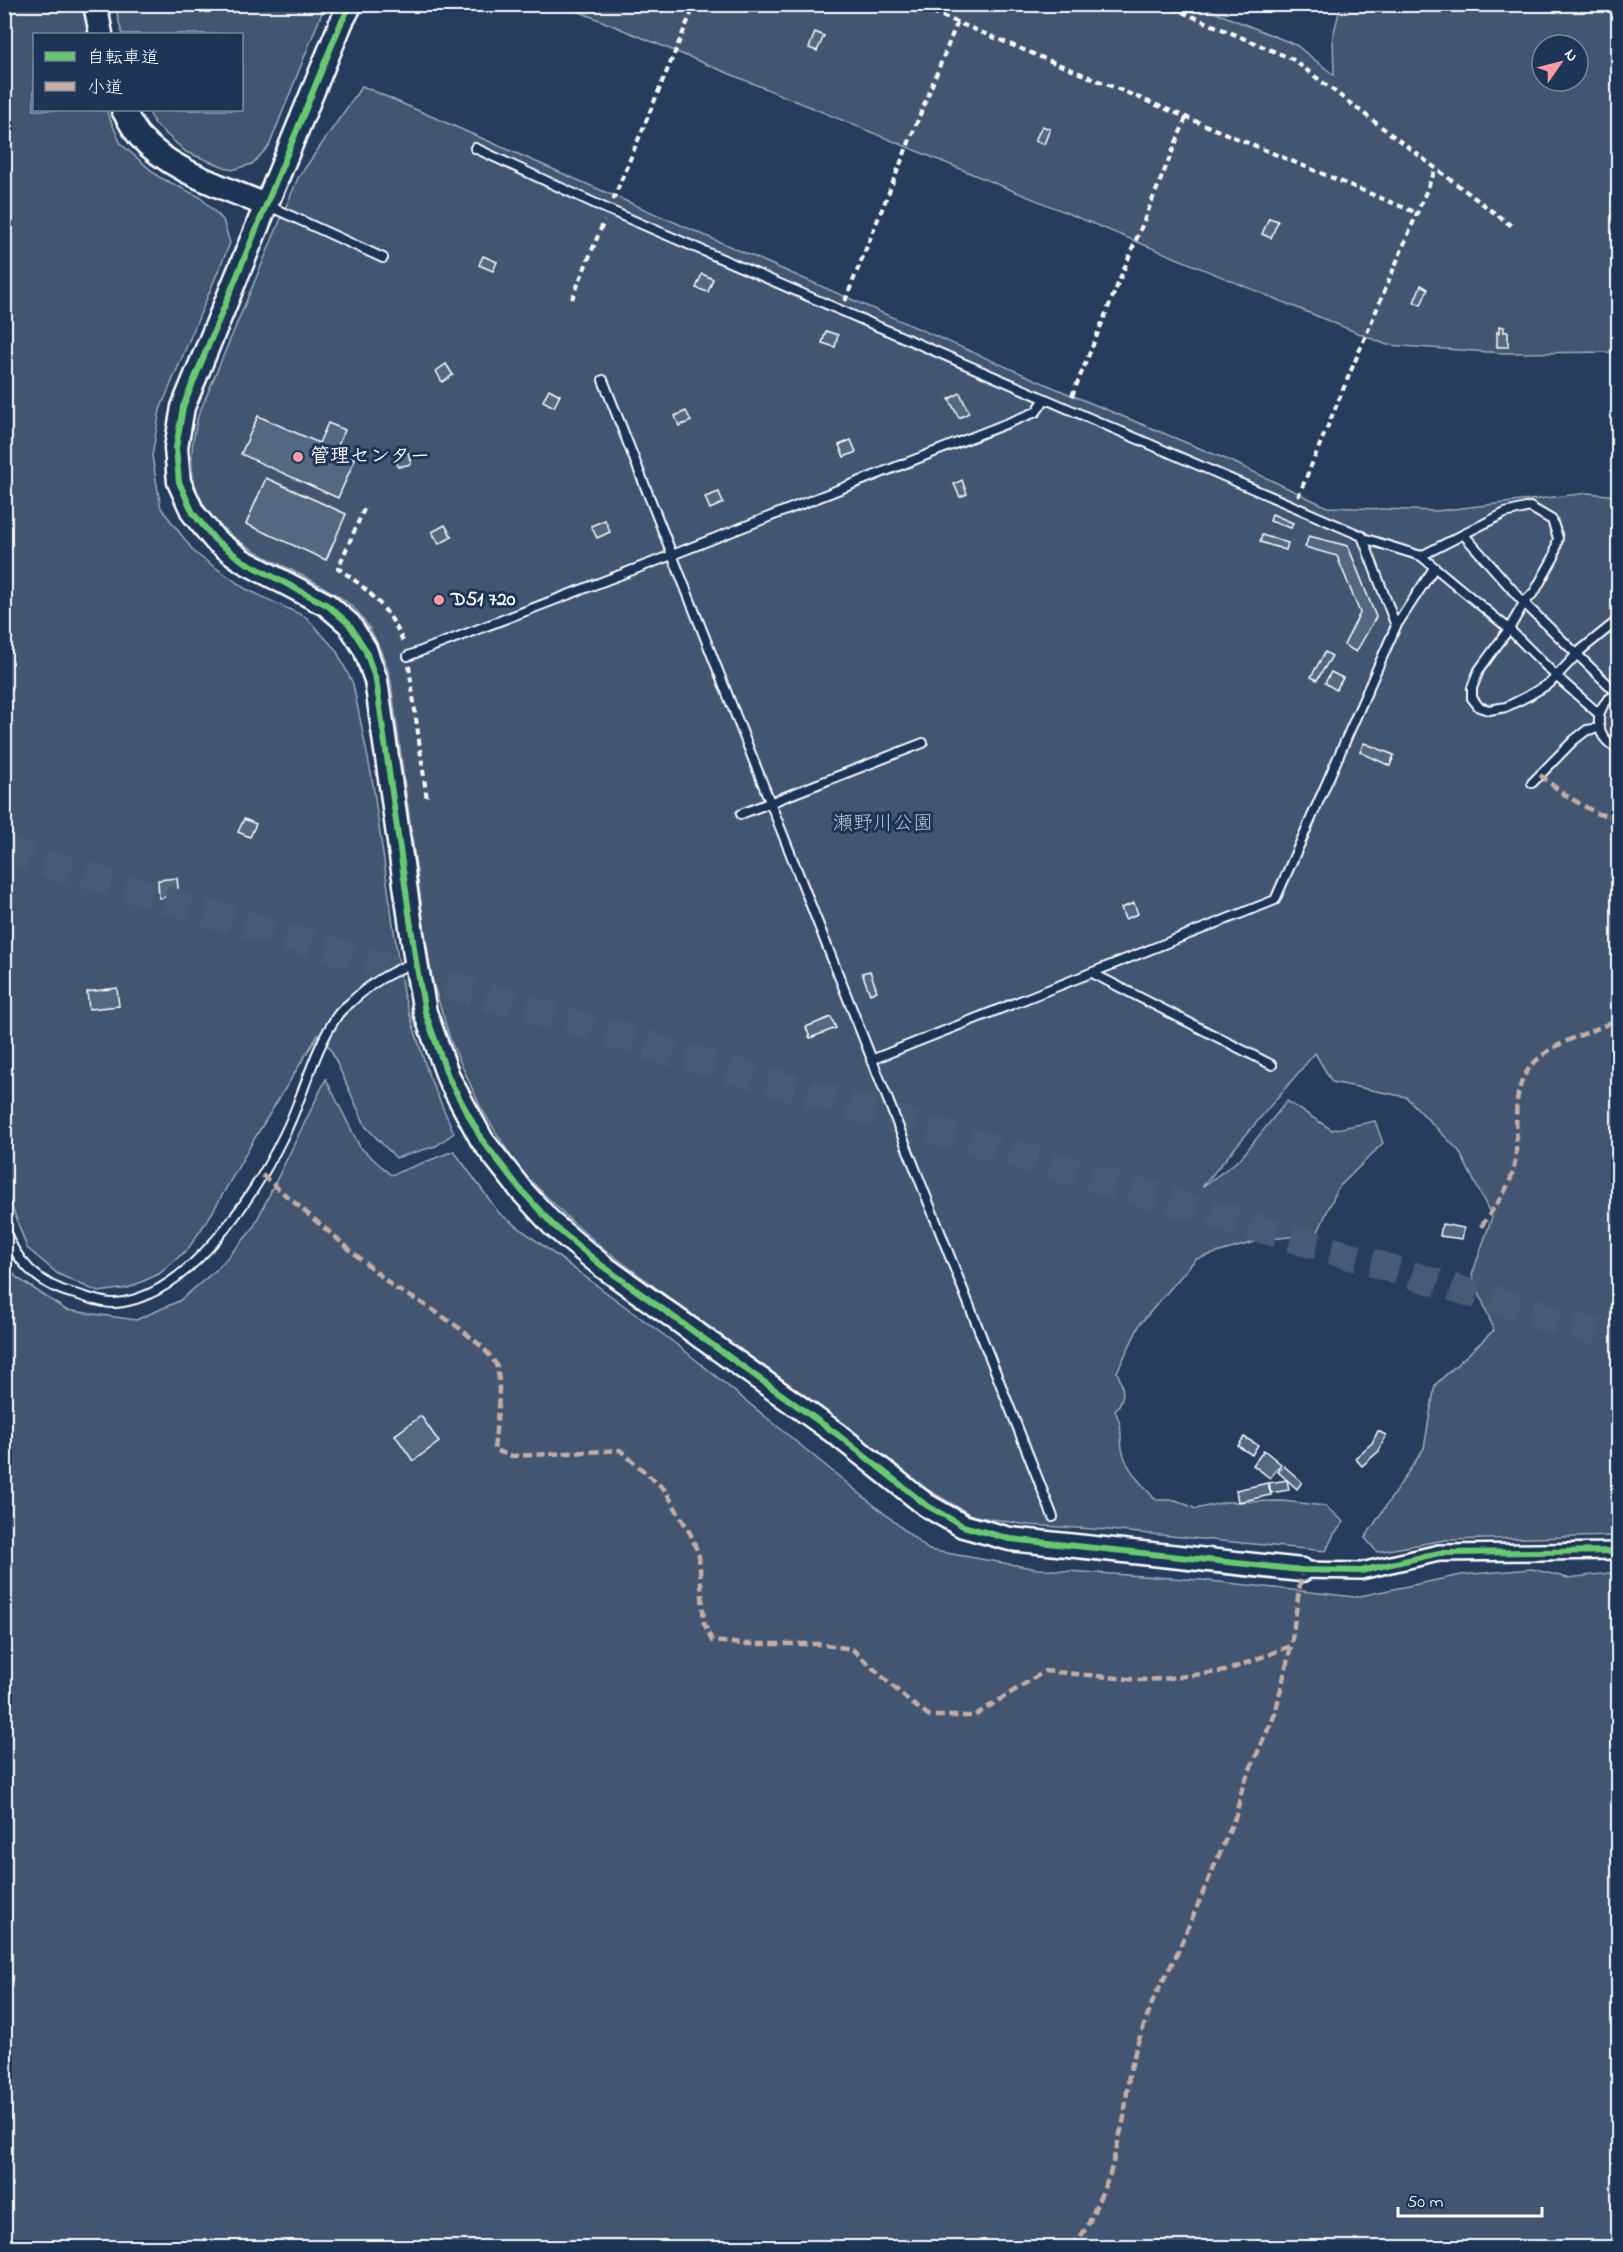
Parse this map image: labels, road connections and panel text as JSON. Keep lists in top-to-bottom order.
{
  "parks": ["瀬野川公園"],
  "places": ["管理センター", "D51 720"],
  "legend": ["自転車道", "小道"],
  "scale_bar": "50 m",
  "north": "top right"
}
